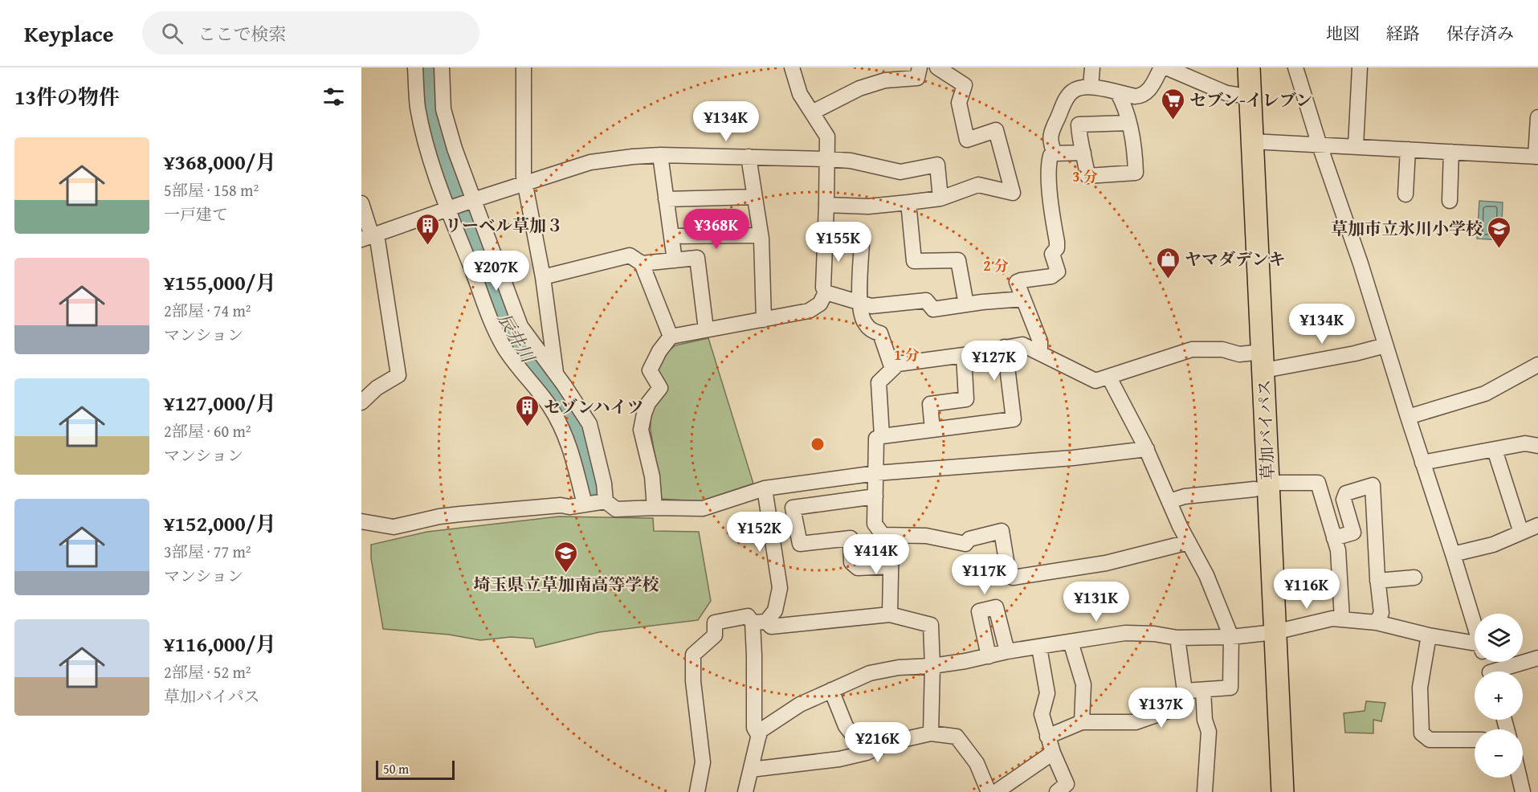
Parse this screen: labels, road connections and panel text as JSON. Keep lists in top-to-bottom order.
{
  "streets": {
    "highway": ["草加バイパス"]
  },
  "water": ["辰井川"],
  "places": {
    "supermarket": ["セブン-イレブン"],
    "building": ["リーベル草加３", "セゾンハイツ"],
    "school or university": ["草加市立氷川小学校", "埼玉県立草加南高等学校"],
    "shop": ["ヤマダデンキ"]
  },
  "scale_bar": "50 m",
  "page": {
    "header": "Keyplace",
    "search": "ここで検索",
    "nav": ["地図", "経路", "保存済み"],
    "heading": "13件の物件",
    "price": [
      "¥134K",
      "¥368K",
      "¥155K",
      "¥207K",
      "¥134K",
      "¥127K",
      "¥152K",
      "¥414K",
      "¥117K",
      "¥116K",
      "¥131K",
      "¥137K",
      "¥216K"
    ],
    "list": [
      {
        "name": "¥368,000/月",
        "note": "5部屋 · 158 m² · 一戸建て"
      },
      {
        "name": "¥155,000/月",
        "note": "2部屋 · 74 m² · マンション"
      },
      {
        "name": "¥127,000/月",
        "note": "2部屋 · 60 m² · マンション"
      },
      {
        "name": "¥152,000/月",
        "note": "3部屋 · 77 m² · マンション"
      },
      {
        "name": "¥116,000/月",
        "note": "2部屋 · 52 m² · 草加バイパス"
      }
    ],
    "map_buttons": ["+", "−"],
    "scale": "50 m"
  },
  "rings": ["3 分", "2 分", "1 分"]
}
